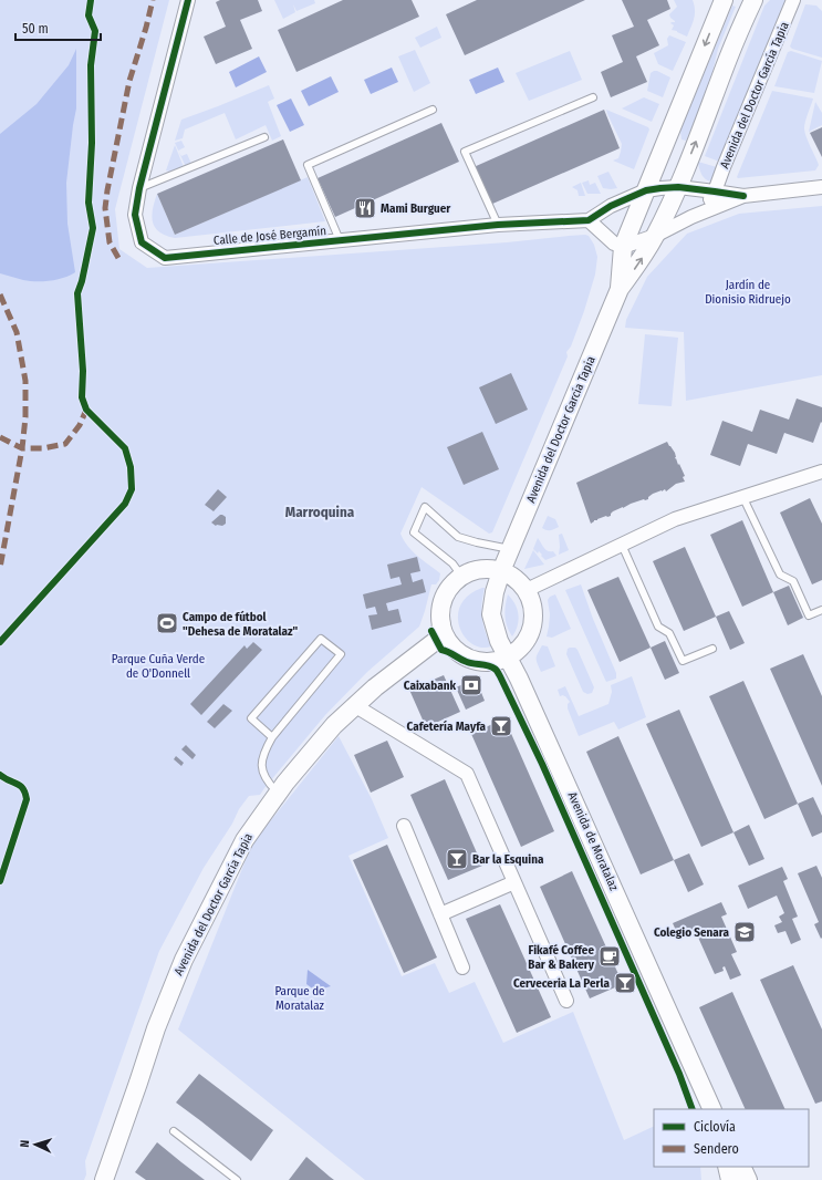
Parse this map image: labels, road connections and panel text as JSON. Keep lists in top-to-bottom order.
{
  "streets": {
    "main road": ["Avenida del Doctor García Tapia", "Avenida de Moratalaz"],
    "street": ["Calle de José Bergamín"]
  },
  "crossings": [
    ["Avenida del Doctor García Tapia", "Avenida de Moratalaz"]
  ],
  "districts": ["Marroquina"],
  "parks": ["Jardín de Dionisio Ridruejo", "Parque Cuña Verde de O'Donnell", "Parque de Moratalaz"],
  "places": {
    "restaurant": ["Mami Burguer"],
    "sports": ["Campo de fútbol \"Dehesa de Moratalaz\""],
    "bank": ["Caixabank"],
    "bar": ["Cafetería Mayfa", "Bar la Esquina", "Cerveceria La Perla"],
    "school or university": ["Colegio Senara"],
    "cafe": ["Fikafé Coffee Bar & Bakery"]
  },
  "legend": ["Ciclovía", "Sendero"],
  "scale_bar": "50 m",
  "north": "left"
}
